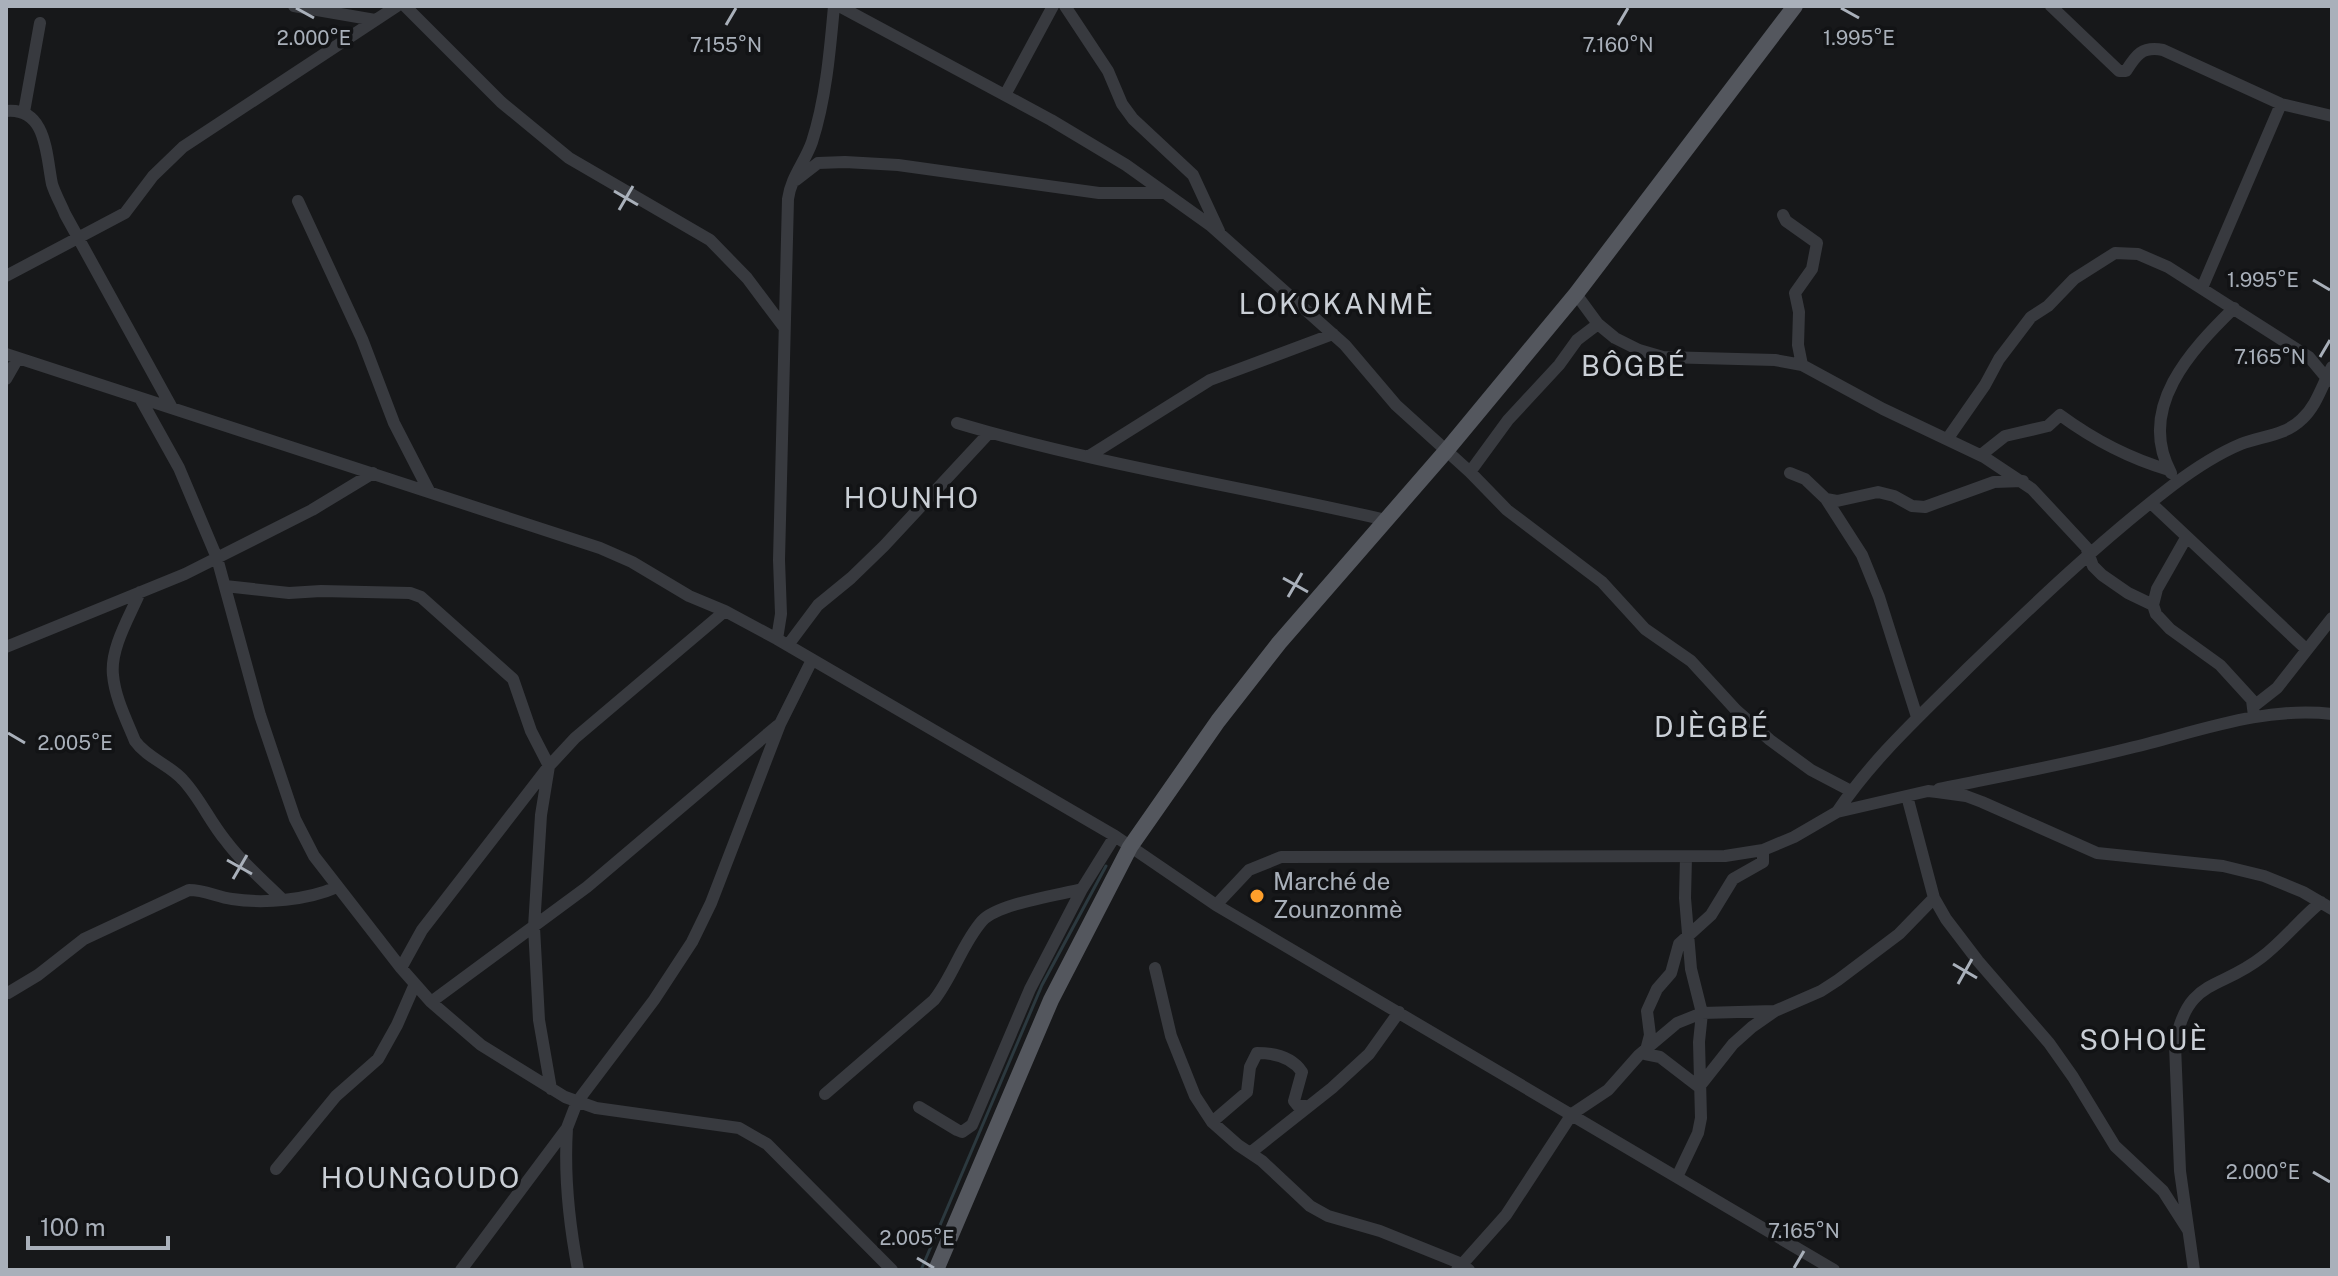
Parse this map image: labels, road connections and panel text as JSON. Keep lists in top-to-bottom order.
{
  "districts": [
    "LOKOKANMÈ",
    "BÔGBÉ",
    "HOUNHO",
    "DJÈGBÉ",
    "SOHOUÈ",
    "HOUNGOUDO"
  ],
  "places": ["Marché de Zounzonmè"],
  "scale_bar": "100 m",
  "coordinates": [
    "2.000°E",
    "1.995°E",
    "7.155°N",
    "7.160°N",
    "7.165°N",
    "2.005°E"
  ]
}
